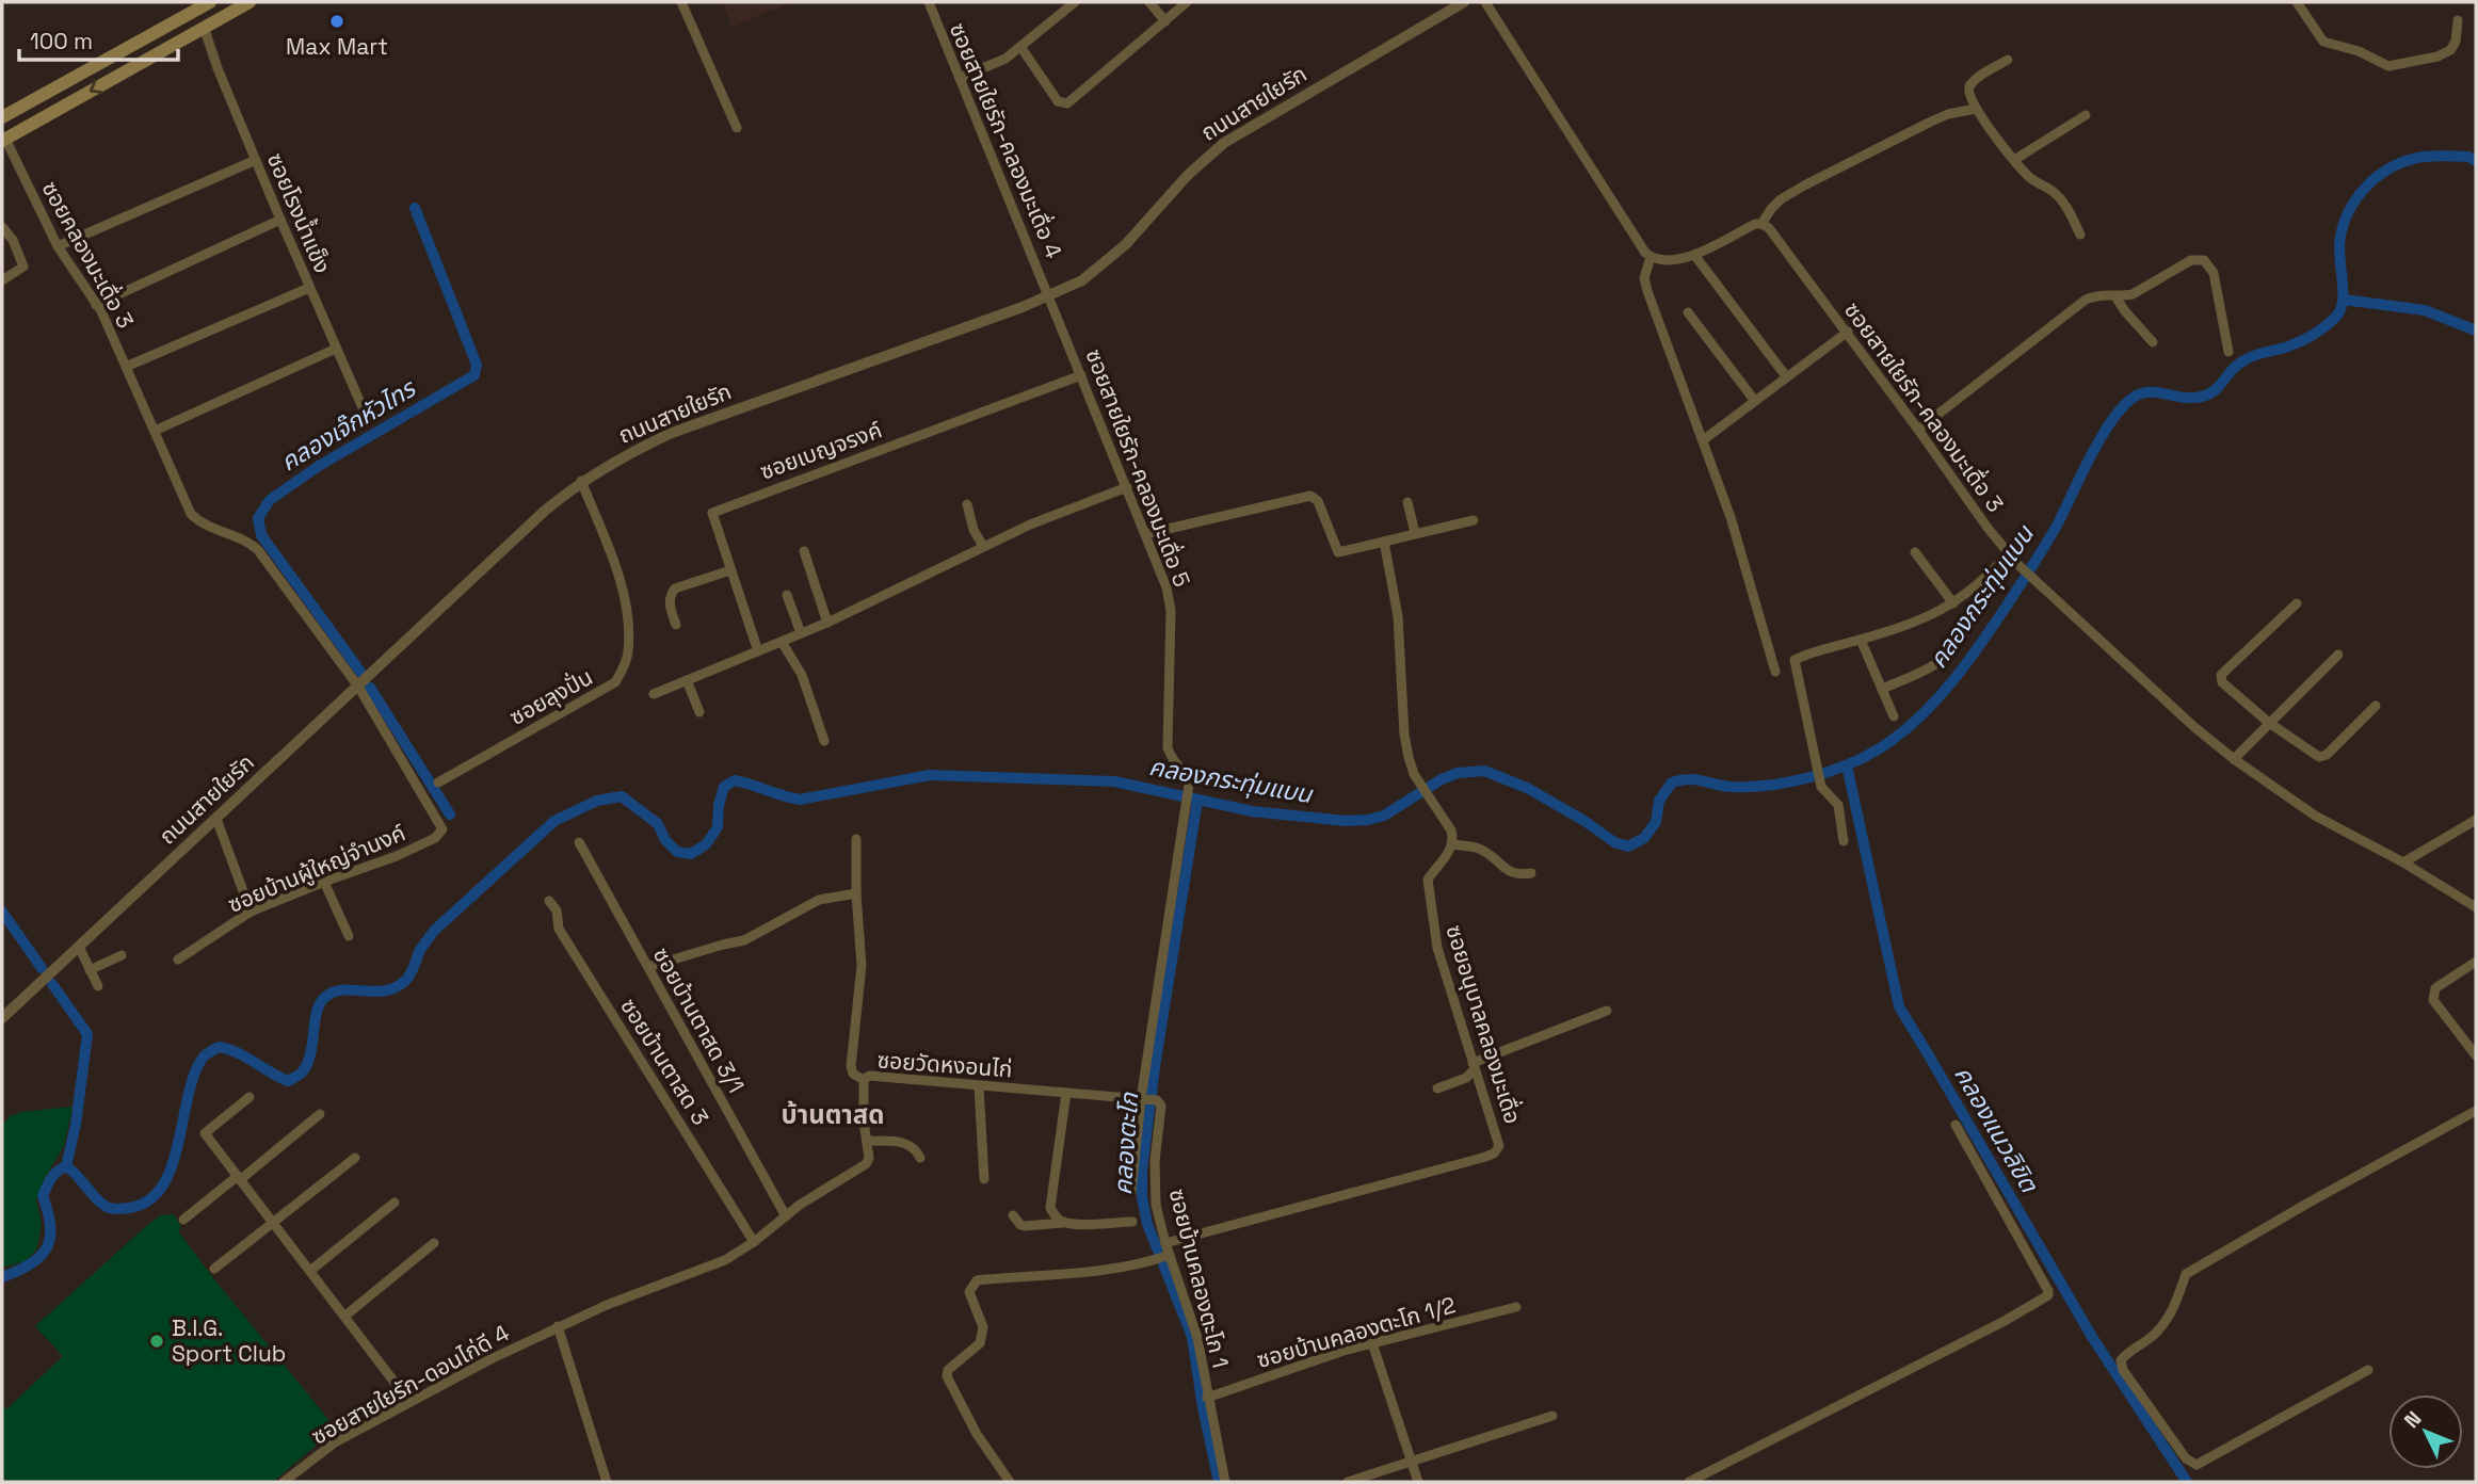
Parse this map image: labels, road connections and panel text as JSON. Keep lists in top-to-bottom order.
{
  "streets": {
    "street": [
      "ถนนสายใยรัก",
      "ซอยสายใยรัก-คลองมะเดื่อ 4",
      "ซอยโรงน้ำแข็ง",
      "ซอยคลองมะเดื่อ 3",
      "ซอยสายใยรัก-คลองมะเดื่อ 3",
      "ซอยเบญจรงค์",
      "ซอยสายใยรัก-คลองมะเดื่อ 5",
      "ซอยลุงปั่น",
      "ซอยบ้านผู้ใหญ่จำนงค์",
      "ซอยบ้านตาสด 3/1",
      "ซอยอนุบาลคลองมะเดื่อ",
      "ซอยบ้านตาสด 3",
      "ซอยวัดหงอนไก่",
      "ซอยบ้านคลองตะโก 1",
      "ซอยบ้านคลองตะโก 1/2",
      "ซอยสายใยรัก-ดอนไก่ดี 4"
    ]
  },
  "crossings": [
    ["ถนนสายใยรัก", "ซอยสายใยรัก-คลองมะเดื่อ 4"],
    ["ถนนสายใยรัก", "ซอยคลองมะเดื่อ 3"],
    ["ถนนสายใยรัก", "ซอยสายใยรัก-คลองมะเดื่อ 5"],
    ["ถนนสายใยรัก", "ซอยลุงปั่น"],
    ["ถนนสายใยรัก", "ซอยบ้านผู้ใหญ่จำนงค์"],
    ["ซอยสายใยรัก-คลองมะเดื่อ 4", "ซอยสายใยรัก-คลองมะเดื่อ 5"],
    ["ซอยคลองมะเดื่อ 3", "ซอยบ้านผู้ใหญ่จำนงค์"],
    ["ซอยเบญจรงค์", "ซอยสายใยรัก-คลองมะเดื่อ 5"],
    ["ซอยสายใยรัก-คลองมะเดื่อ 5", "ซอยวัดหงอนไก่"],
    ["ซอยสายใยรัก-คลองมะเดื่อ 5", "ซอยบ้านคลองตะโก 1"],
    ["ซอยบ้านตาสด 3/1", "ซอยวัดหงอนไก่"],
    ["ซอยอนุบาลคลองมะเดื่อ", "ซอยบ้านคลองตะโก 1"],
    ["ซอยบ้านตาสด 3", "ซอยวัดหงอนไก่"],
    ["ซอยวัดหงอนไก่", "ซอยบ้านคลองตะโก 1"],
    ["ซอยวัดหงอนไก่", "ซอยสายใยรัก-ดอนไก่ดี 4"],
    ["ซอยบ้านคลองตะโก 1", "ซอยบ้านคลองตะโก 1/2"]
  ],
  "districts": ["บ้านตาสด"],
  "water": [
    "คลองเจ๊กหัวไทร",
    "คลองกระทุ่มแบน",
    "คลองแนวลิขิต",
    "คลองตะโก"
  ],
  "places": ["Max Mart", "B.I.G. Sport Club"],
  "scale_bar": "100 m",
  "north": "top left"
}
